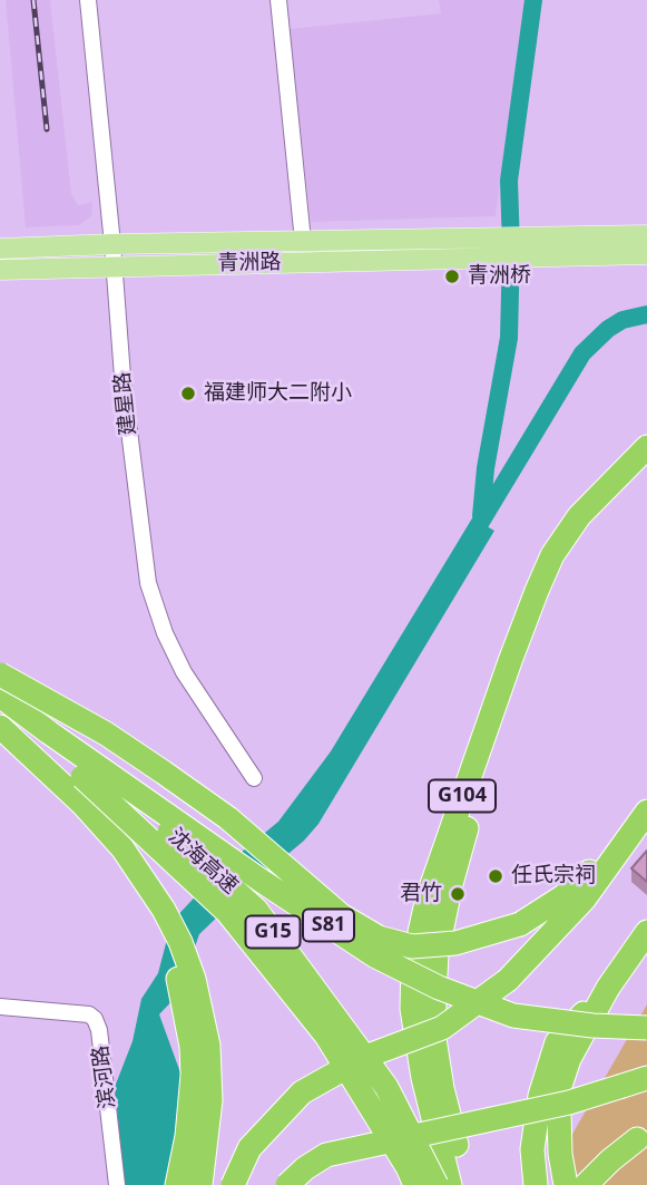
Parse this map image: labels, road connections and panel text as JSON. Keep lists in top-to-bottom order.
{
  "streets": {
    "highway": [
      "G104",
      "沈海高速",
      "S81",
      "G15"
    ],
    "main road": ["青洲路"],
    "street": ["建星路", "滨河路"]
  },
  "crossings": [
    ["青洲路", "建星路"],
    ["沈海高速", "S81"]
  ],
  "places": [
    "青洲桥",
    "福建师大二附小",
    "任氏宗祠",
    "君竹"
  ]
}
